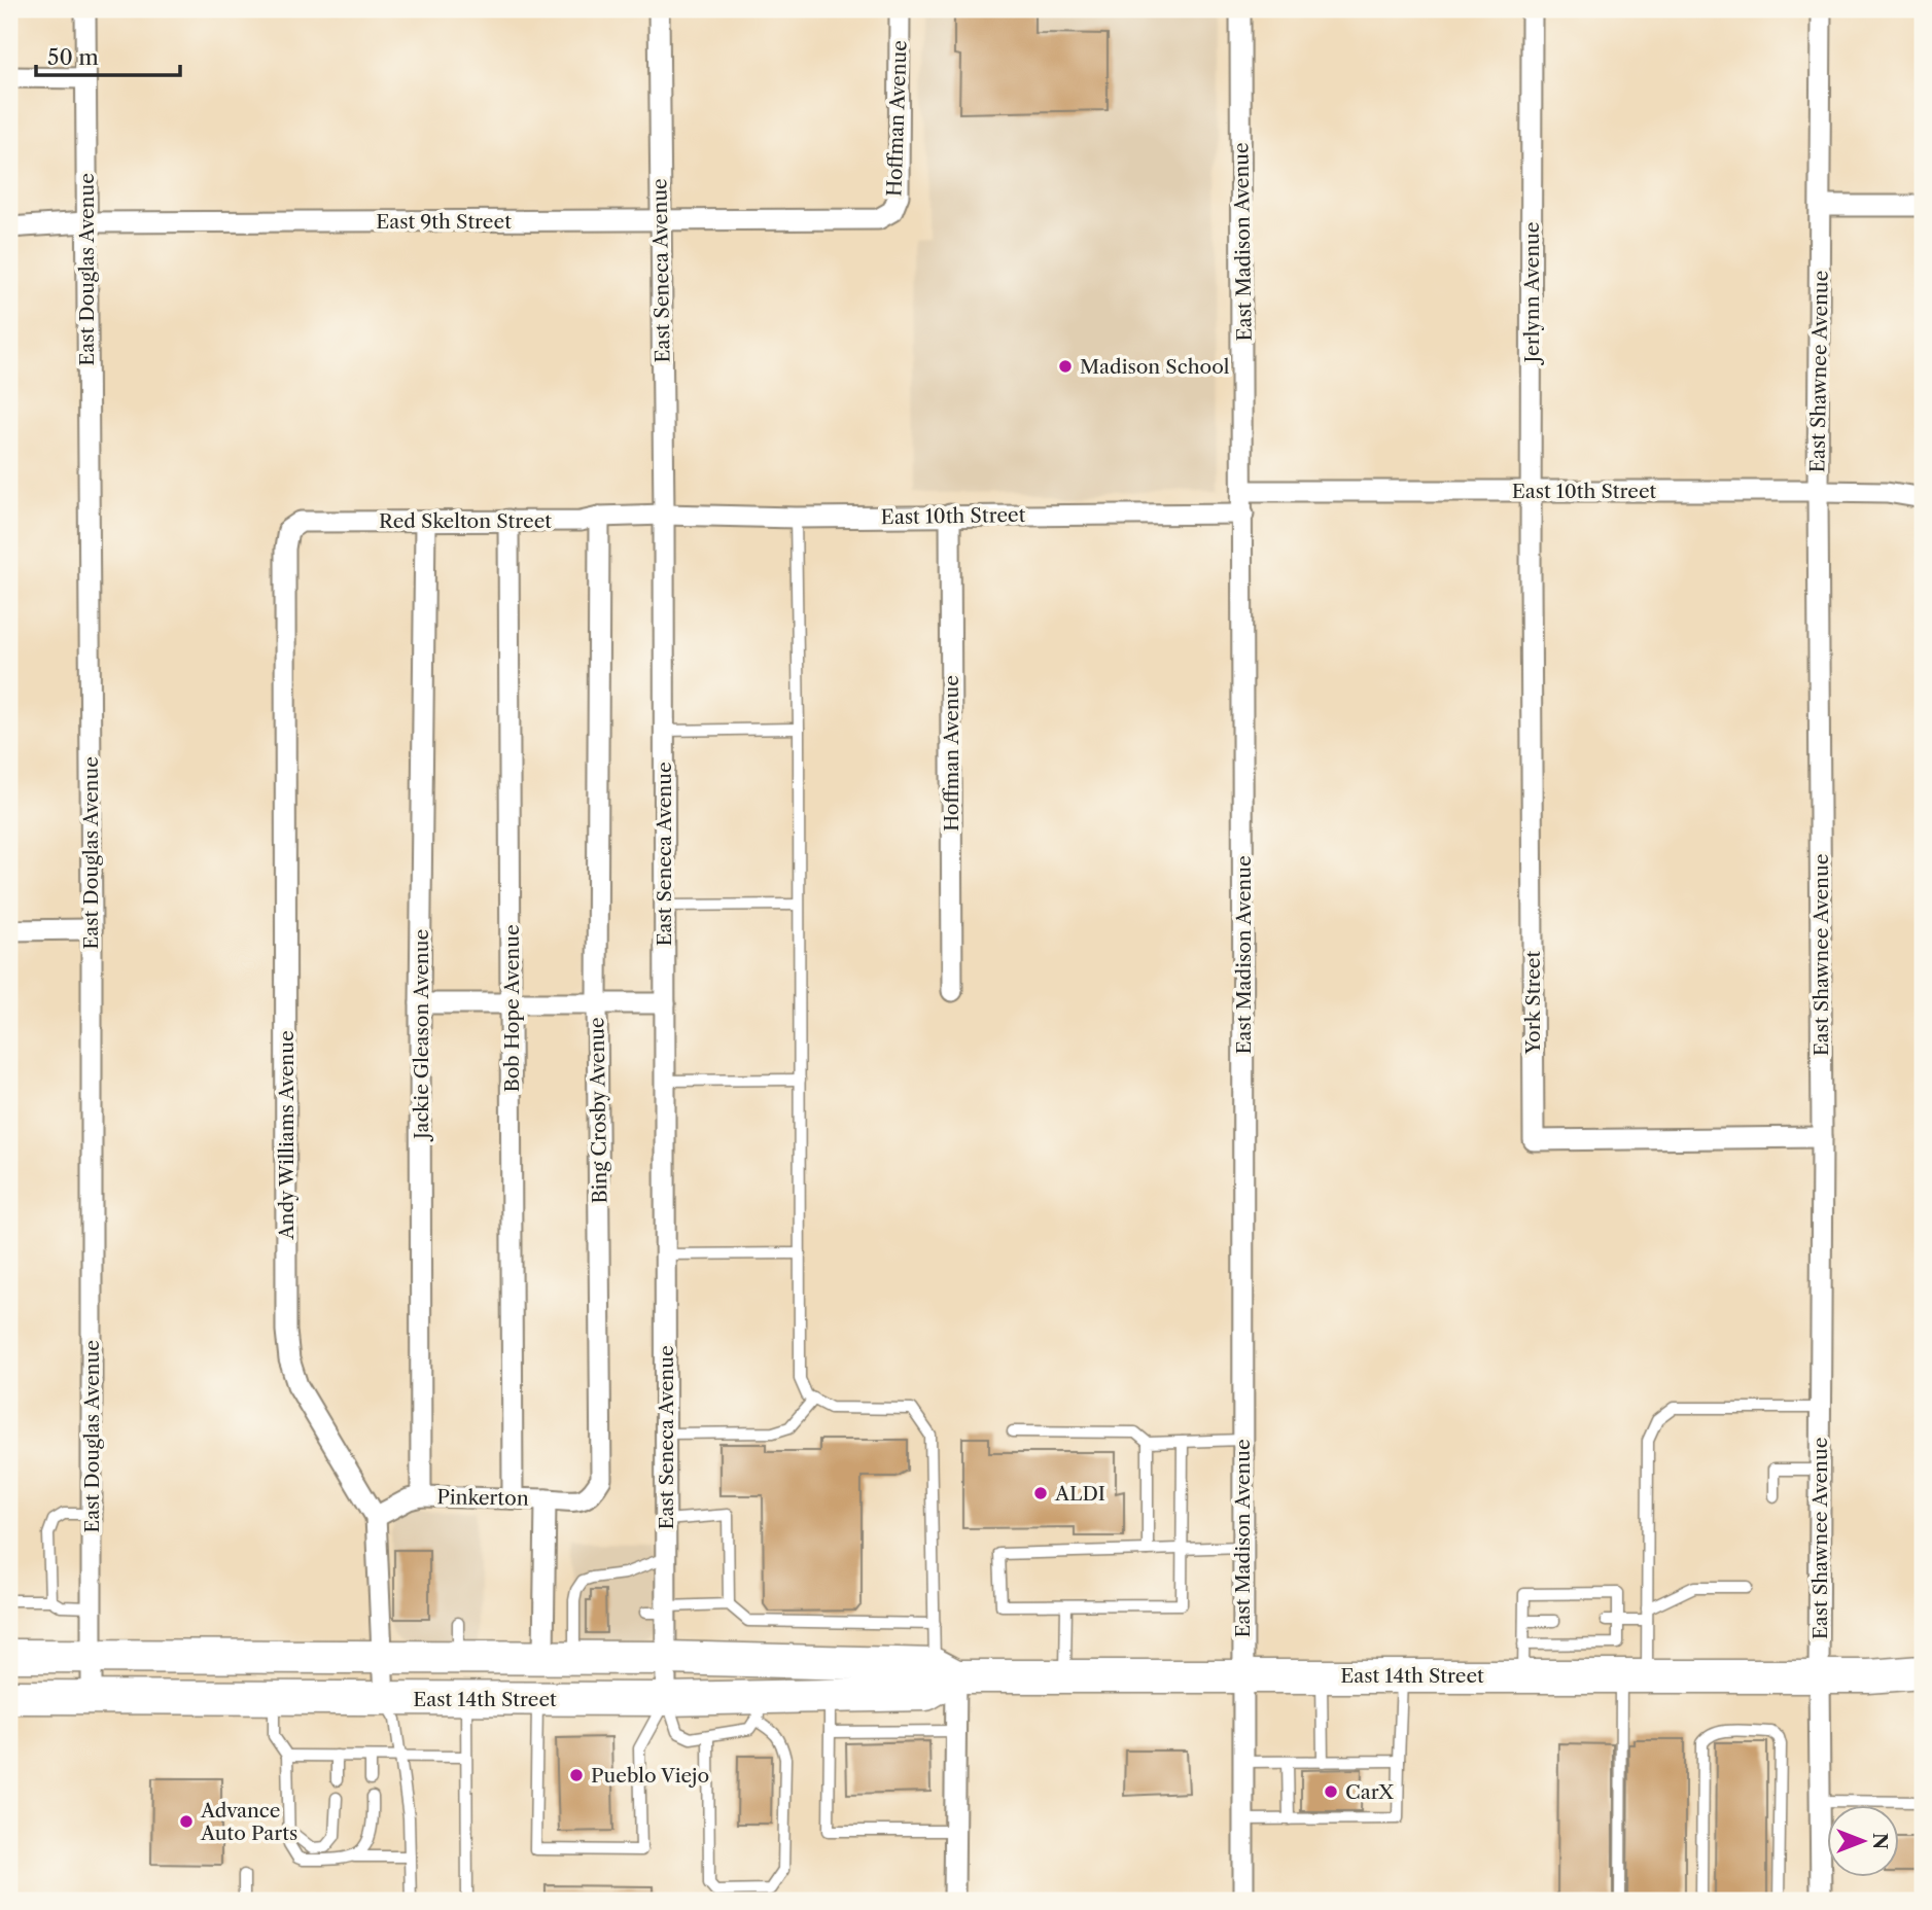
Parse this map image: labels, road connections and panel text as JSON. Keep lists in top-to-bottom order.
{
  "streets": {
    "main road": ["East 14th Street"],
    "street": [
      "Hoffman Avenue",
      "East 9th Street",
      "East Madison Avenue",
      "East Douglas Avenue",
      "East Seneca Avenue",
      "Jerlynn Avenue",
      "East Shawnee Avenue",
      "East 10th Street",
      "Red Skelton Street",
      "York Street",
      "Bob Hope Avenue",
      "Jackie Gleason Avenue",
      "Bing Crosby Avenue",
      "Andy Williams Avenue",
      "Pinkerton"
    ]
  },
  "crossings": [
    ["Hoffman Avenue", "East 9th Street"],
    ["Hoffman Avenue", "East 10th Street"],
    ["East 9th Street", "East Douglas Avenue"],
    ["East 9th Street", "East Seneca Avenue"],
    ["East Madison Avenue", "East 10th Street"],
    ["East Madison Avenue", "East 14th Street"],
    ["East Douglas Avenue", "East 14th Street"],
    ["East Seneca Avenue", "East 10th Street"],
    ["East Seneca Avenue", "Red Skelton Street"],
    ["East Seneca Avenue", "East 14th Street"],
    ["Jerlynn Avenue", "East 10th Street"],
    ["Jerlynn Avenue", "York Street"],
    ["East Shawnee Avenue", "East 10th Street"],
    ["East Shawnee Avenue", "York Street"],
    ["East Shawnee Avenue", "East 14th Street"],
    ["East 10th Street", "Red Skelton Street"],
    ["Red Skelton Street", "Bob Hope Avenue"],
    ["Red Skelton Street", "Jackie Gleason Avenue"],
    ["Red Skelton Street", "Bing Crosby Avenue"],
    ["Red Skelton Street", "Andy Williams Avenue"],
    ["Bob Hope Avenue", "Pinkerton"],
    ["Jackie Gleason Avenue", "Pinkerton"],
    ["Bing Crosby Avenue", "Pinkerton"],
    ["Andy Williams Avenue", "East 14th Street"]
  ],
  "places": [
    "Madison School",
    "ALDI",
    "Pueblo Viejo",
    "CarX",
    "Advance Auto Parts"
  ],
  "scale_bar": "50 m",
  "north": "right"
}
